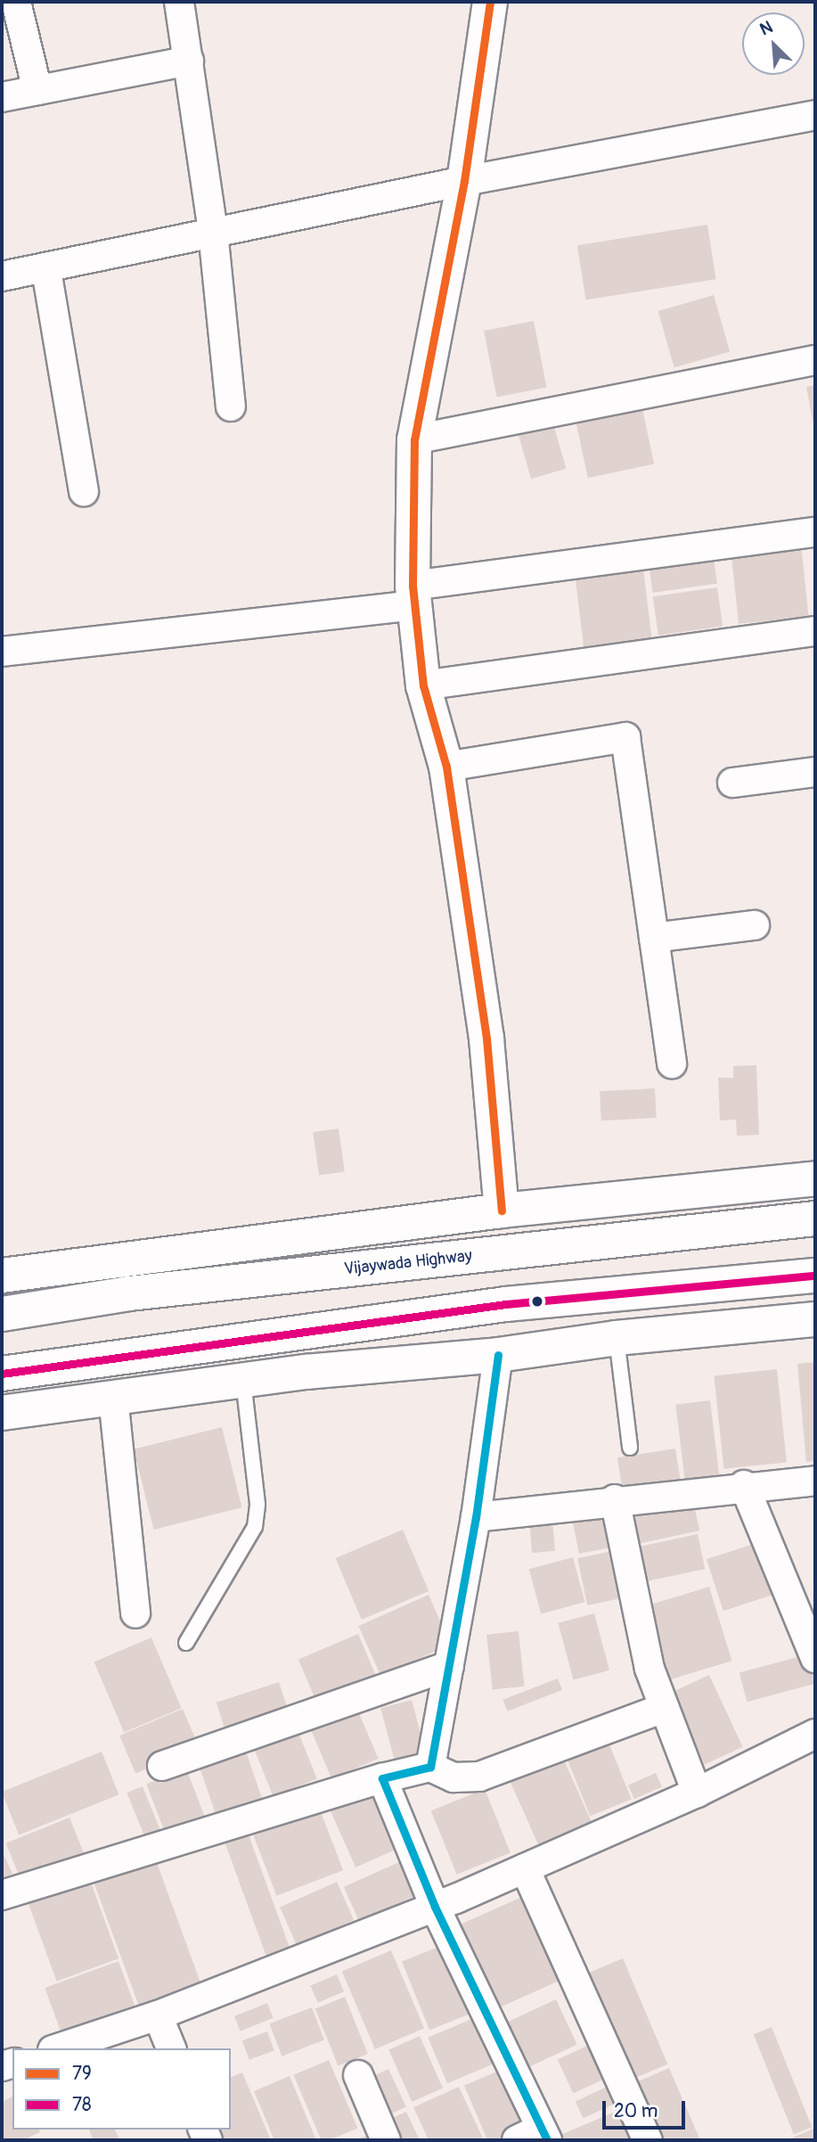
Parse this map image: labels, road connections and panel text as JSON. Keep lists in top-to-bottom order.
{
  "streets": {
    "main road": ["Vijaywada Highway"]
  },
  "lines": ["transit line 79", "transit line 78"],
  "legend": ["79", "78"],
  "scale_bar": "20 m",
  "north": "top left"
}
